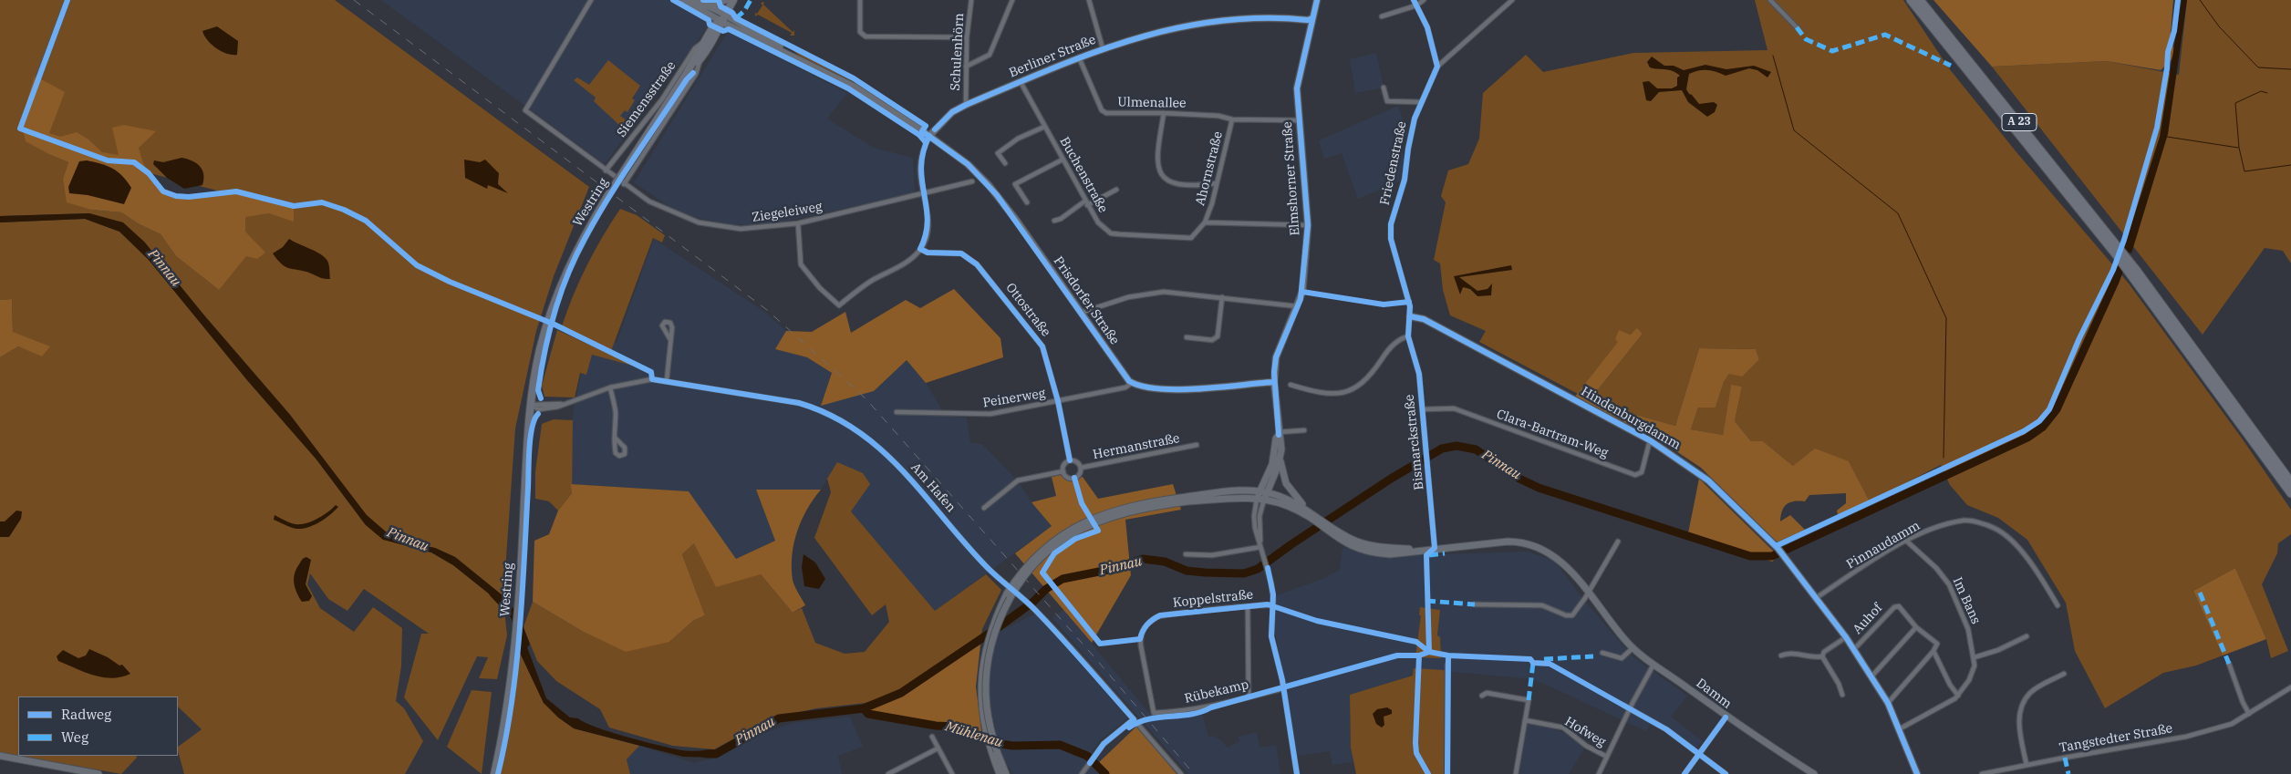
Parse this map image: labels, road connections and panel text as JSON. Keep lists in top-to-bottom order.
{
  "streets": {
    "highway": ["A 23"],
    "main road": [
      "Berliner Straße",
      "Elmshorner Straße",
      "Westring",
      "Prisdorfer Straße",
      "Hindenburgdamm",
      "Damm"
    ],
    "street": [
      "Schulenhörn",
      "Siemensstraße",
      "Ulmenallee",
      "Friedenstraße",
      "Ahornstraße",
      "Buchenstraße",
      "Ziegeleiweg",
      "Ottostraße",
      "Peinerweg",
      "Clara-Bartram-Weg",
      "Bismarckstraße",
      "Hermanstraße",
      "Am Hafen",
      "Pinnaudamm",
      "Koppelstraße",
      "Im Bans",
      "Auhof",
      "Rübekamp",
      "Hofweg",
      "Tangstedter Straße"
    ]
  },
  "crossings": [
    ["Schulenhörn", "Berliner Straße"],
    ["Berliner Straße", "Ulmenallee"],
    ["Berliner Straße", "Buchenstraße"],
    ["Berliner Straße", "Elmshorner Straße"],
    ["Berliner Straße", "Ziegeleiweg"],
    ["Berliner Straße", "Prisdorfer Straße"],
    ["Berliner Straße", "Ottostraße"],
    ["Siemensstraße", "Westring"],
    ["Siemensstraße", "Ziegeleiweg"],
    ["Ulmenallee", "Ahornstraße"],
    ["Ulmenallee", "Elmshorner Straße"],
    ["Friedenstraße", "Hindenburgdamm"],
    ["Friedenstraße", "Bismarckstraße"],
    ["Ahornstraße", "Buchenstraße"],
    ["Elmshorner Straße", "Koppelstraße"],
    ["Elmshorner Straße", "Rübekamp"],
    ["Westring", "Prisdorfer Straße"],
    ["Westring", "Am Hafen"],
    ["Prisdorfer Straße", "Peinerweg"],
    ["Ottostraße", "Peinerweg"],
    ["Ottostraße", "Hermanstraße"],
    ["Hindenburgdamm", "Clara-Bartram-Weg"],
    ["Hindenburgdamm", "Pinnaudamm"],
    ["Hindenburgdamm", "Im Bans"],
    ["Hindenburgdamm", "Auhof"],
    ["Clara-Bartram-Weg", "Bismarckstraße"],
    ["Bismarckstraße", "Damm"],
    ["Pinnaudamm", "Im Bans"],
    ["Koppelstraße", "Rübekamp"],
    ["Im Bans", "Auhof"]
  ],
  "water": ["Pinnau", "Mühlenau"],
  "legend": ["Radweg", "Weg"]
}
